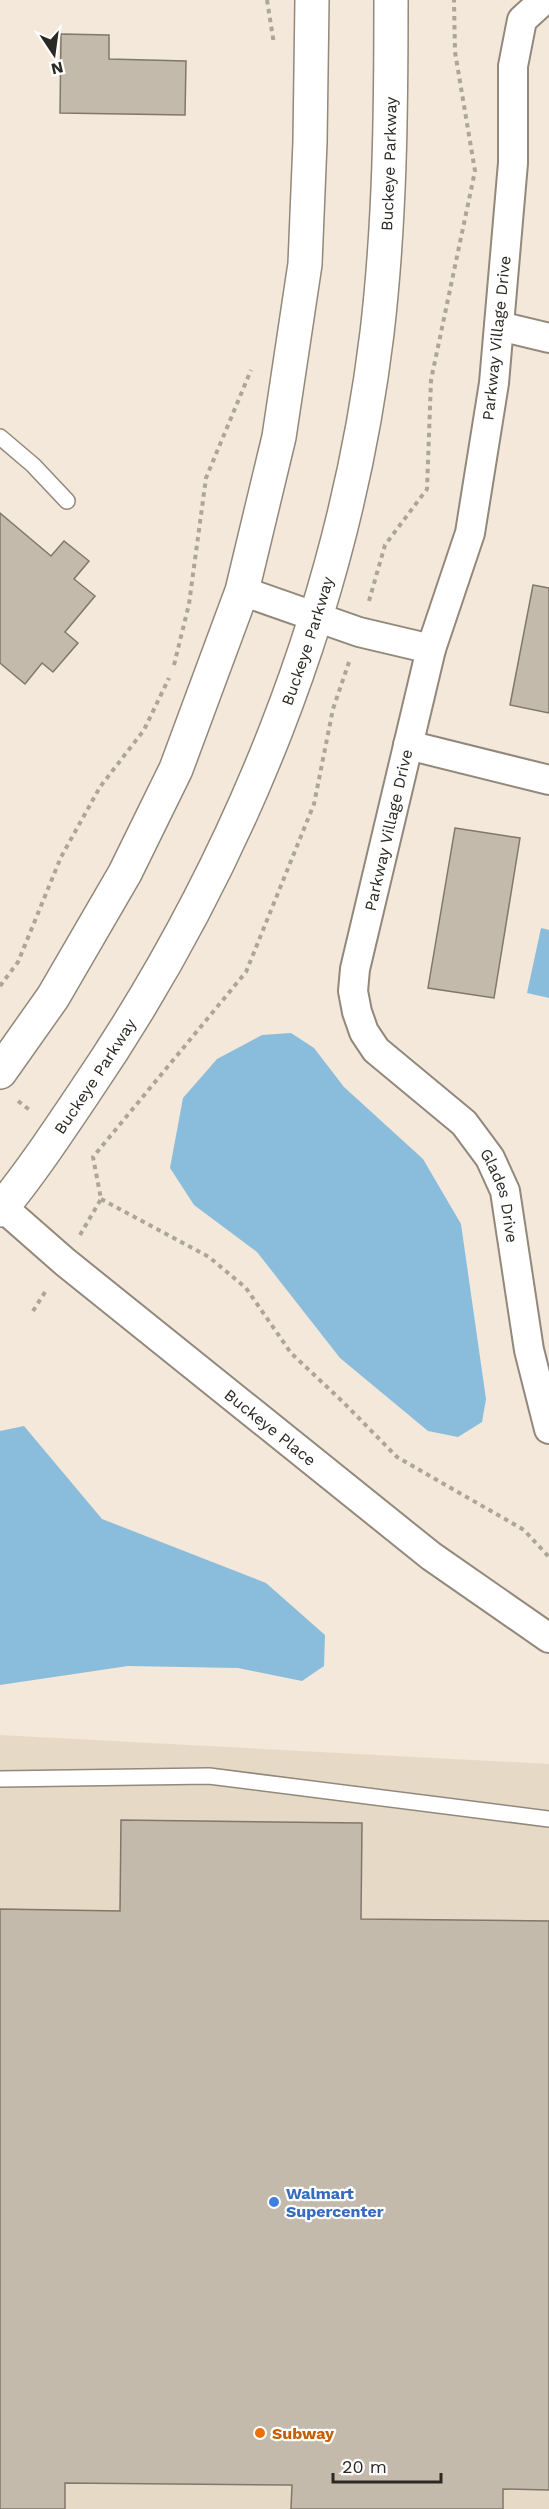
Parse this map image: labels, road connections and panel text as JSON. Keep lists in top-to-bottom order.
{
  "streets": {
    "street": [
      "Buckeye Parkway",
      "Parkway Village Drive",
      "Glades Drive",
      "Buckeye Place"
    ]
  },
  "crossings": [
    ["Buckeye Parkway", "Buckeye Place"],
    ["Parkway Village Drive", "Glades Drive"]
  ],
  "places": ["Walmart Supercenter", "Subway"],
  "scale_bar": "20 m",
  "north": "bottom"
}
